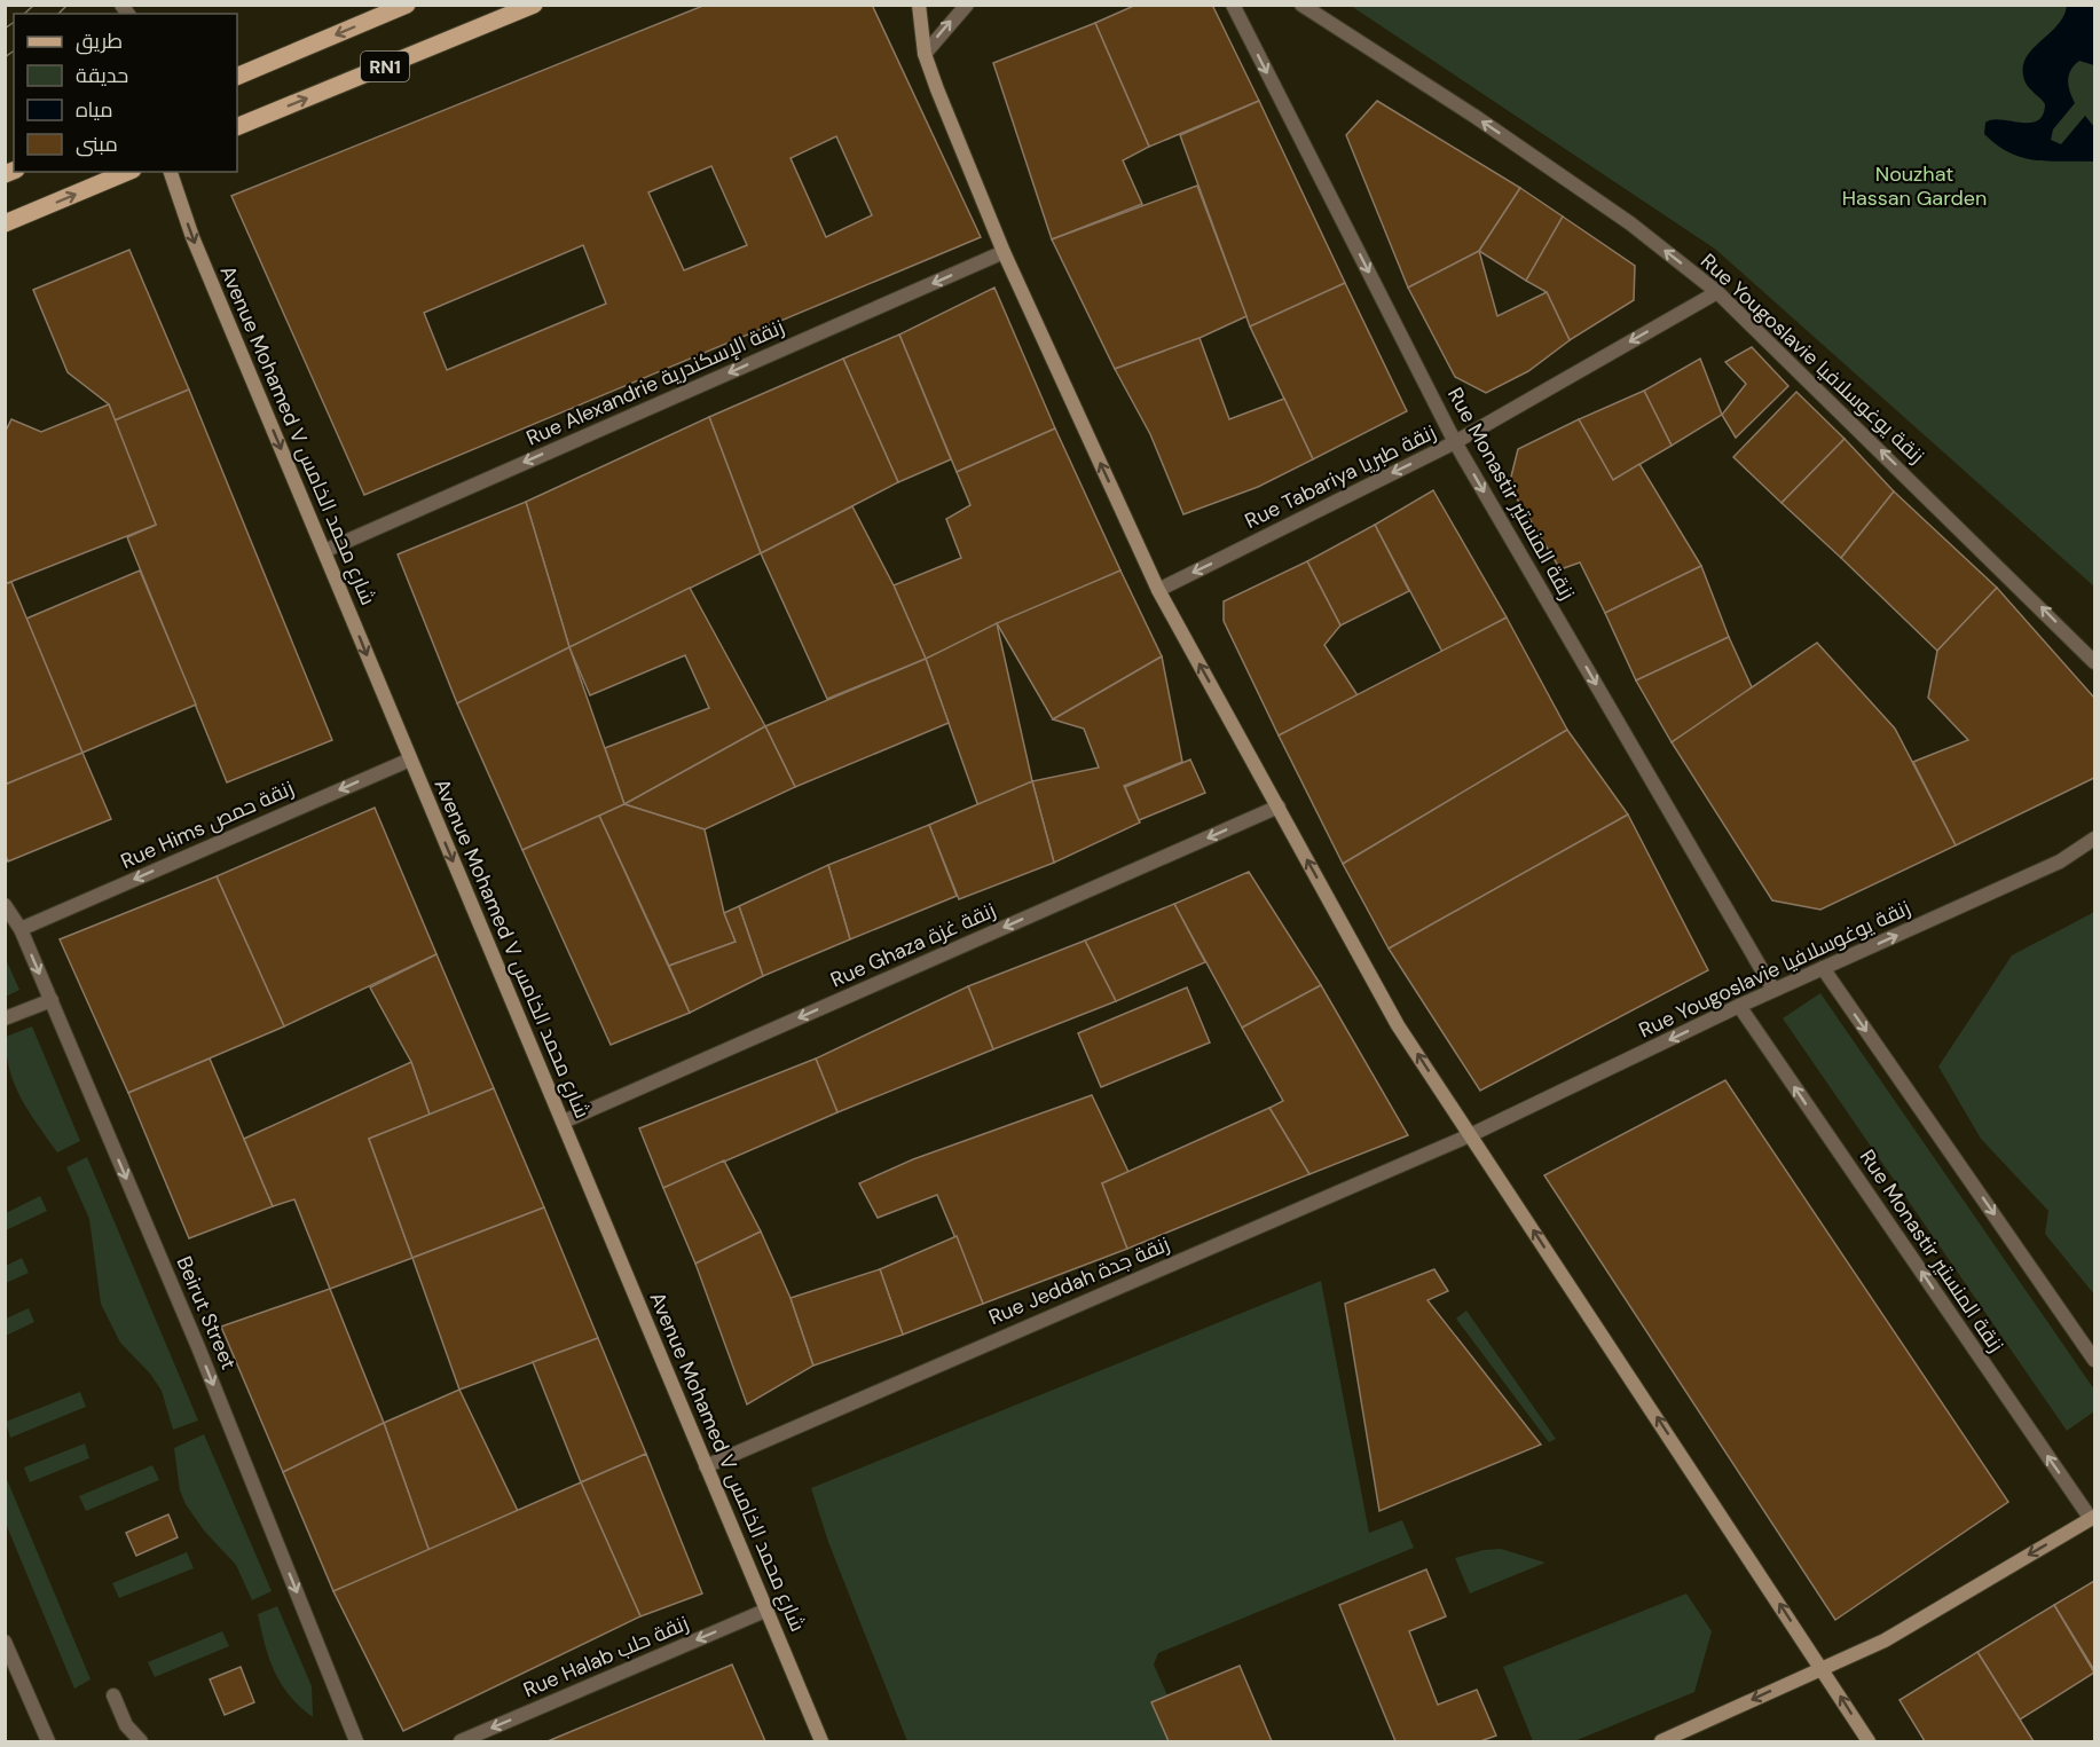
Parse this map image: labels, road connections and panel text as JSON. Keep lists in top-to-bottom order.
{
  "streets": {
    "main road": ["RN1", "Avenue Mohamed V شارع محمد الخامس"],
    "street": [
      "Rue Yougoslavie زنقة يوغوسلافيا",
      "Rue Alexandrie زنقة الإسكندرية",
      "Rue Tabariya زنقة طبريا",
      "Rue Monastir زنقة المنستير",
      "Rue Hims زنقة حمص",
      "Rue Ghaza زنقة غزة",
      "Rue Jeddah زنقة جدة",
      "Beirut Street",
      "Rue Halab زنقة حلب"
    ]
  },
  "crossings": [
    ["Rue Yougoslavie زنقة يوغوسلافيا", "Rue Tabariya زنقة طبريا"],
    ["Rue Yougoslavie زنقة يوغوسلافيا", "Rue Monastir زنقة المنستير"],
    ["Rue Yougoslavie زنقة يوغوسلافيا", "Rue Jeddah زنقة جدة"],
    ["Rue Alexandrie زنقة الإسكندرية", "Avenue Mohamed V شارع محمد الخامس"],
    ["Avenue Mohamed V شارع محمد الخامس", "Rue Hims زنقة حمص"],
    ["Avenue Mohamed V شارع محمد الخامس", "Rue Ghaza زنقة غزة"],
    ["Avenue Mohamed V شارع محمد الخامس", "Rue Jeddah زنقة جدة"],
    ["Avenue Mohamed V شارع محمد الخامس", "Rue Halab زنقة حلب"],
    ["Rue Tabariya زنقة طبريا", "Rue Monastir زنقة المنستير"],
    ["Rue Hims زنقة حمص", "Beirut Street"]
  ],
  "one_way": [
    "Rue Alexandrie زنقة الإسكندرية",
    "Avenue Mohamed V شارع محمد الخامس",
    "Rue Tabariya زنقة طبريا",
    "Rue Hims زنقة حمص",
    "Rue Ghaza زنقة غزة",
    "Beirut Street",
    "Rue Halab زنقة حلب"
  ],
  "parks": ["Nouzhat Hassan Garden"],
  "legend": [
    "طريق",
    "حديقة",
    "مياه",
    "مبنى"
  ]
}
